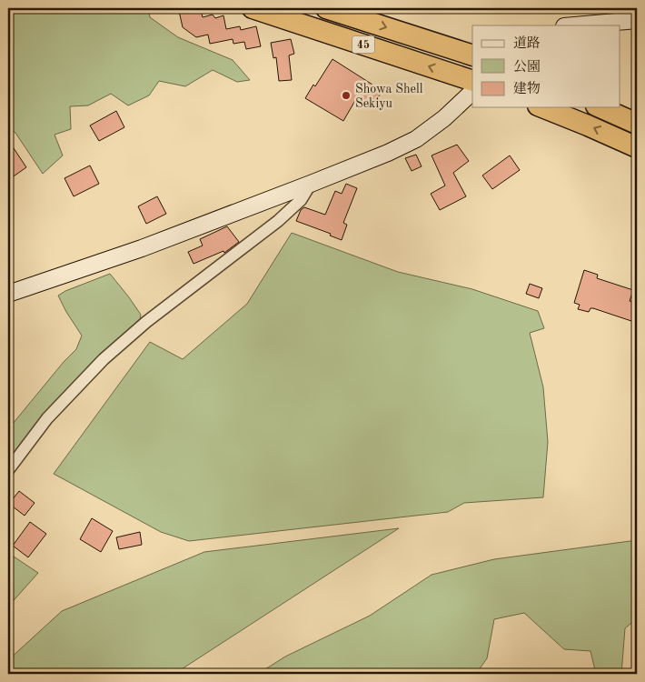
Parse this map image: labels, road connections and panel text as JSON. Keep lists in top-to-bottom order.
{
  "streets": {
    "highway": ["45"]
  },
  "places": ["Showa Shell Sekiyu"],
  "legend": ["道路", "公園", "建物"]
}
